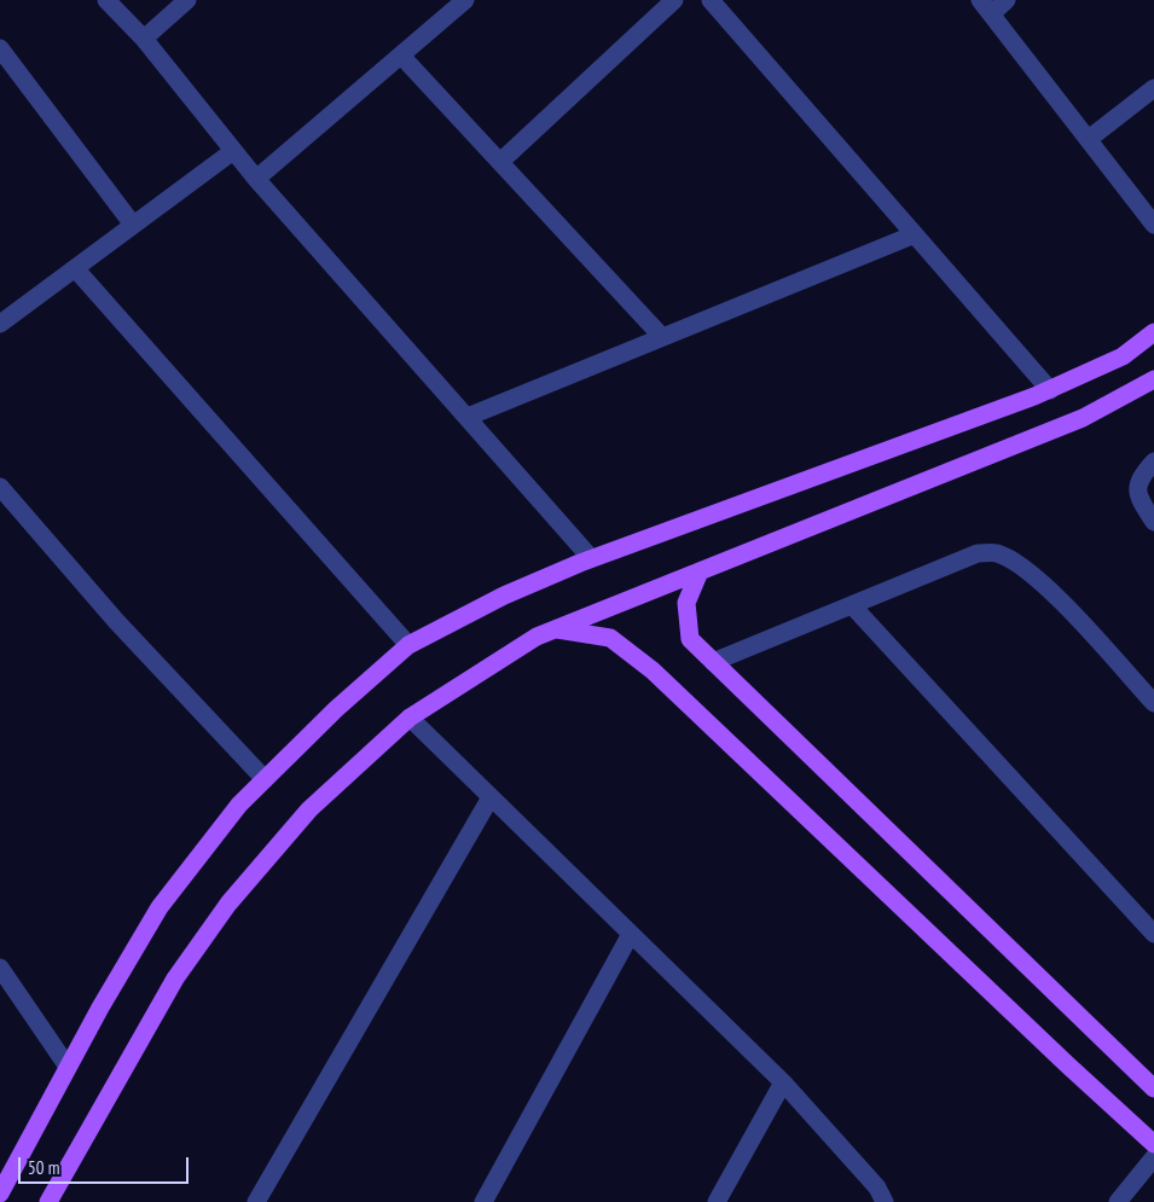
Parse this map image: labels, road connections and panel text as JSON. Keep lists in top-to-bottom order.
{
  "scale_bar": "50 m"
}
